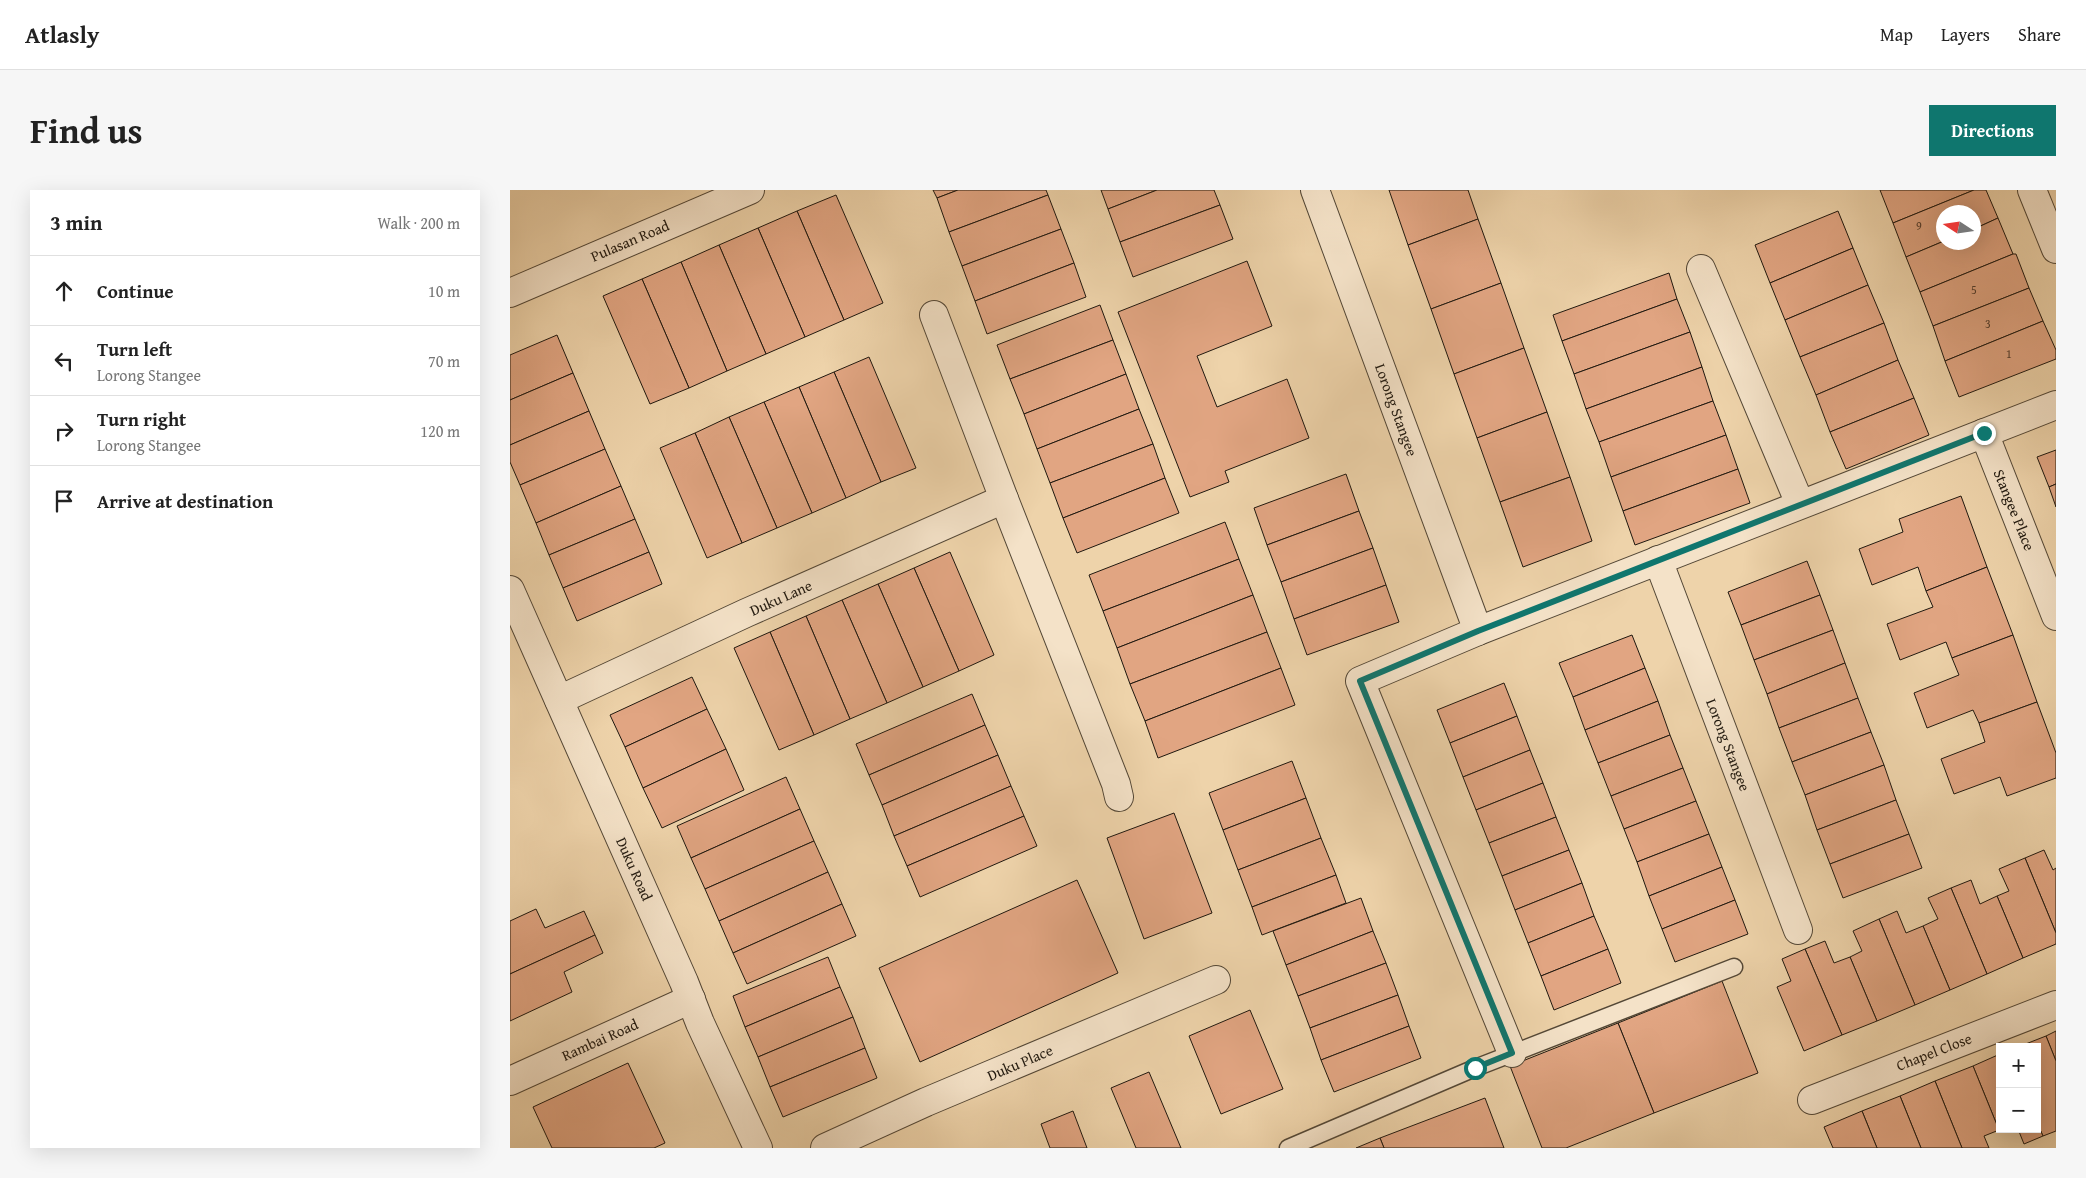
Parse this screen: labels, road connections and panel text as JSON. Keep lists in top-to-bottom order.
{
  "streets": {
    "street": [
      "Pulasan Road",
      "Lorong Stangee",
      "Stangee Place",
      "Duku Lane",
      "Duku Road",
      "Rambai Road",
      "Chapel Close",
      "Duku Place"
    ]
  },
  "crossings": [
    ["Duku Lane", "Duku Road"],
    ["Duku Road", "Rambai Road"]
  ],
  "house_numbers": [
    "9",
    "5",
    "3",
    "1"
  ],
  "north": "left",
  "page": {
    "header": "Atlasly",
    "nav": ["Map", "Layers", "Share"],
    "title": "Find us",
    "buttons": "Directions",
    "heading": ["3 min", "Walk · 200 m"],
    "list": [
      ["Continue", "10 m"],
      ["Turn left", "Lorong Stangee", "70 m"],
      ["Turn right", "Lorong Stangee", "120 m"],
      "Arrive at destination"
    ],
    "map_buttons": ["+", "−"]
  }
}
